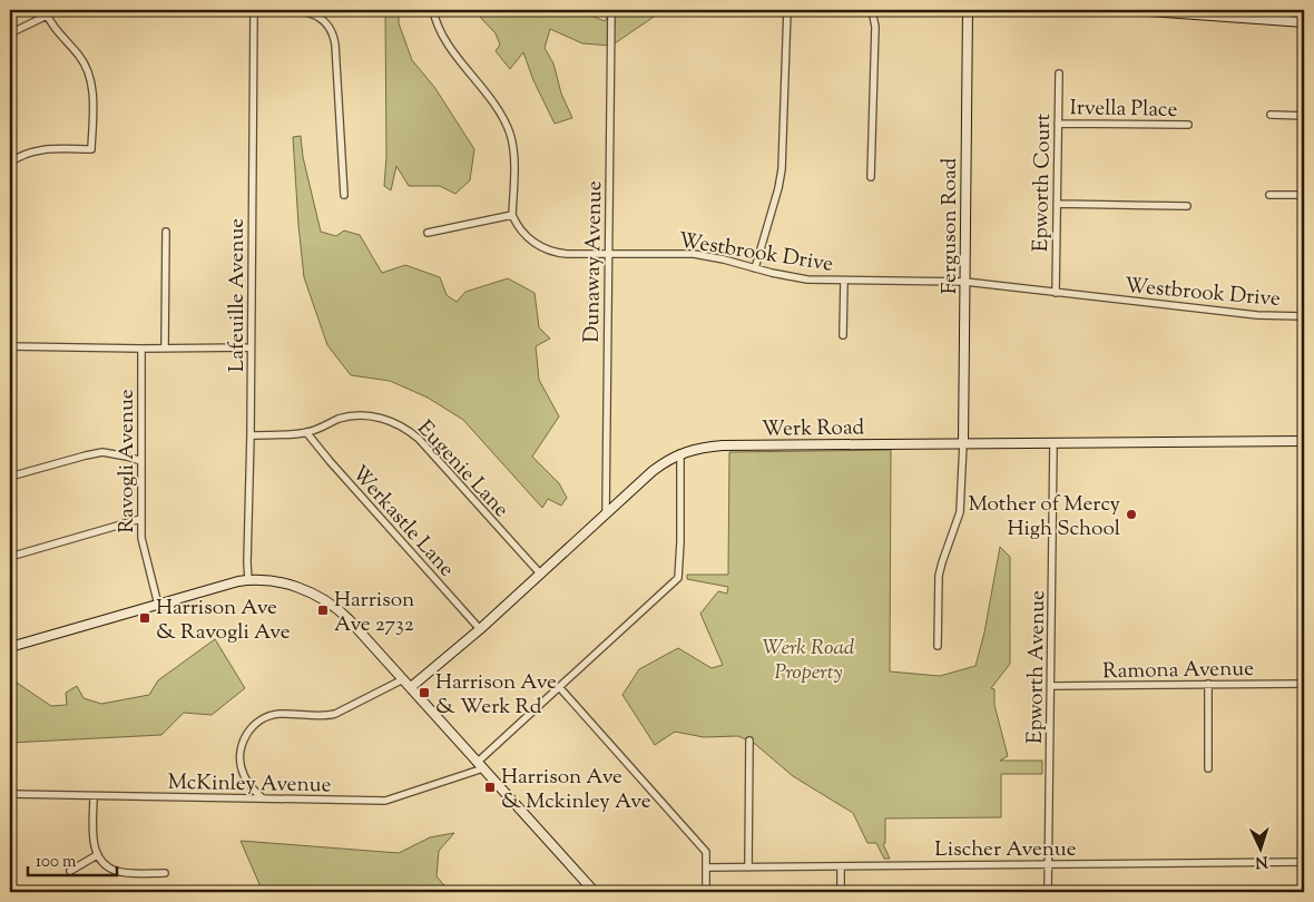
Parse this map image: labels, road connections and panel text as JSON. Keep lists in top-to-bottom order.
{
  "streets": {
    "street": [
      "Irvella Place",
      "Epworth Court",
      "Ferguson Road",
      "Westbrook Drive",
      "Dunaway Avenue",
      "Lafeuille Avenue",
      "Werk Road",
      "Ravogli Avenue",
      "Eugenie Lane",
      "Werkastle Lane",
      "Epworth Avenue",
      "Ramona Avenue",
      "McKinley Avenue",
      "Lischer Avenue"
    ]
  },
  "crossings": [
    ["Irvella Place", "Epworth Court"],
    ["Epworth Court", "Westbrook Drive"],
    ["Ferguson Road", "Westbrook Drive"],
    ["Ferguson Road", "Werk Road"],
    ["Westbrook Drive", "Dunaway Avenue"],
    ["Dunaway Avenue", "Werk Road"],
    ["Lafeuille Avenue", "Eugenie Lane"],
    ["Werk Road", "Eugenie Lane"],
    ["Werk Road", "Werkastle Lane"],
    ["Werk Road", "Epworth Avenue"],
    ["Werk Road", "McKinley Avenue"],
    ["Eugenie Lane", "Werkastle Lane"],
    ["Epworth Avenue", "Ramona Avenue"],
    ["Epworth Avenue", "Lischer Avenue"]
  ],
  "parks": ["Werk Road Property"],
  "places": {
    "other": ["Mother of Mercy High School"],
    "transit": [
      "Harrison Ave 2732",
      "Harrison Ave & Ravogli Ave",
      "Harrison Ave & Werk Rd",
      "Harrison Ave & Mckinley Ave"
    ]
  },
  "scale_bar": "100 m",
  "north": "bottom"
}
